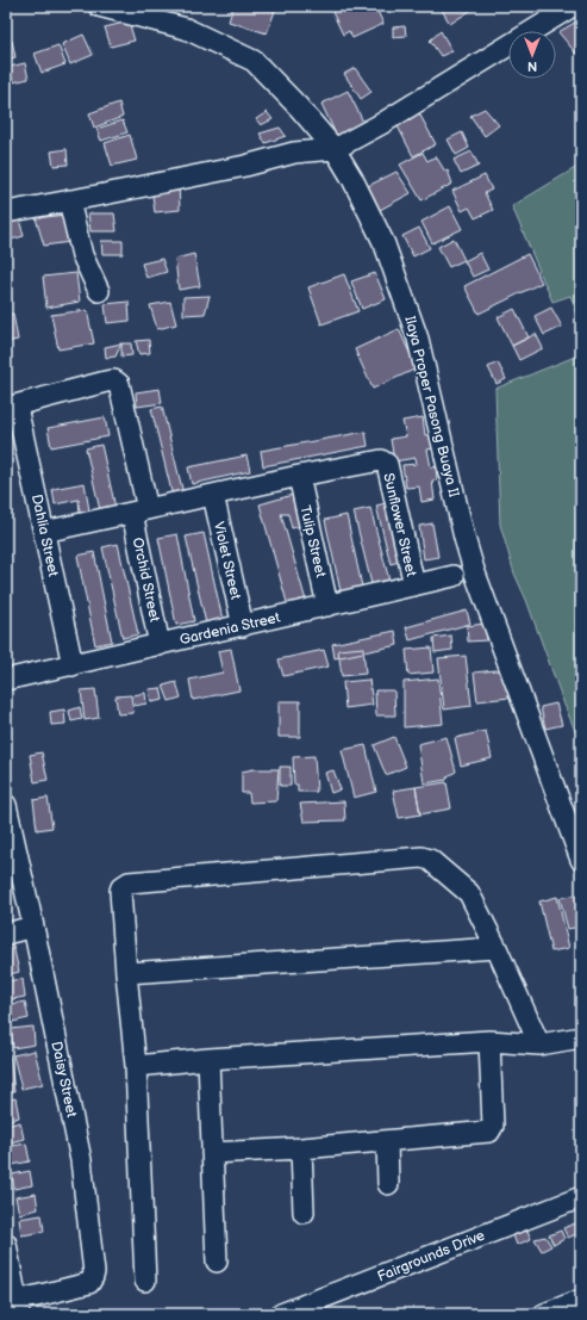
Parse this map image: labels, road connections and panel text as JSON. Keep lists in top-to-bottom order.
{
  "streets": {
    "street": [
      "Ilaya Proper Pasong Buaya II",
      "Sunflower Street",
      "Dahlia Street",
      "Tulip Street",
      "Violet Street",
      "Orchid Street",
      "Gardenia Street",
      "Daisy Street",
      "Fairgrounds Drive"
    ]
  },
  "crossings": [
    ["Sunflower Street", "Tulip Street"],
    ["Sunflower Street", "Gardenia Street"],
    ["Dahlia Street", "Orchid Street"],
    ["Dahlia Street", "Gardenia Street"],
    ["Tulip Street", "Gardenia Street"],
    ["Violet Street", "Gardenia Street"],
    ["Orchid Street", "Gardenia Street"]
  ],
  "north": "bottom"
}
